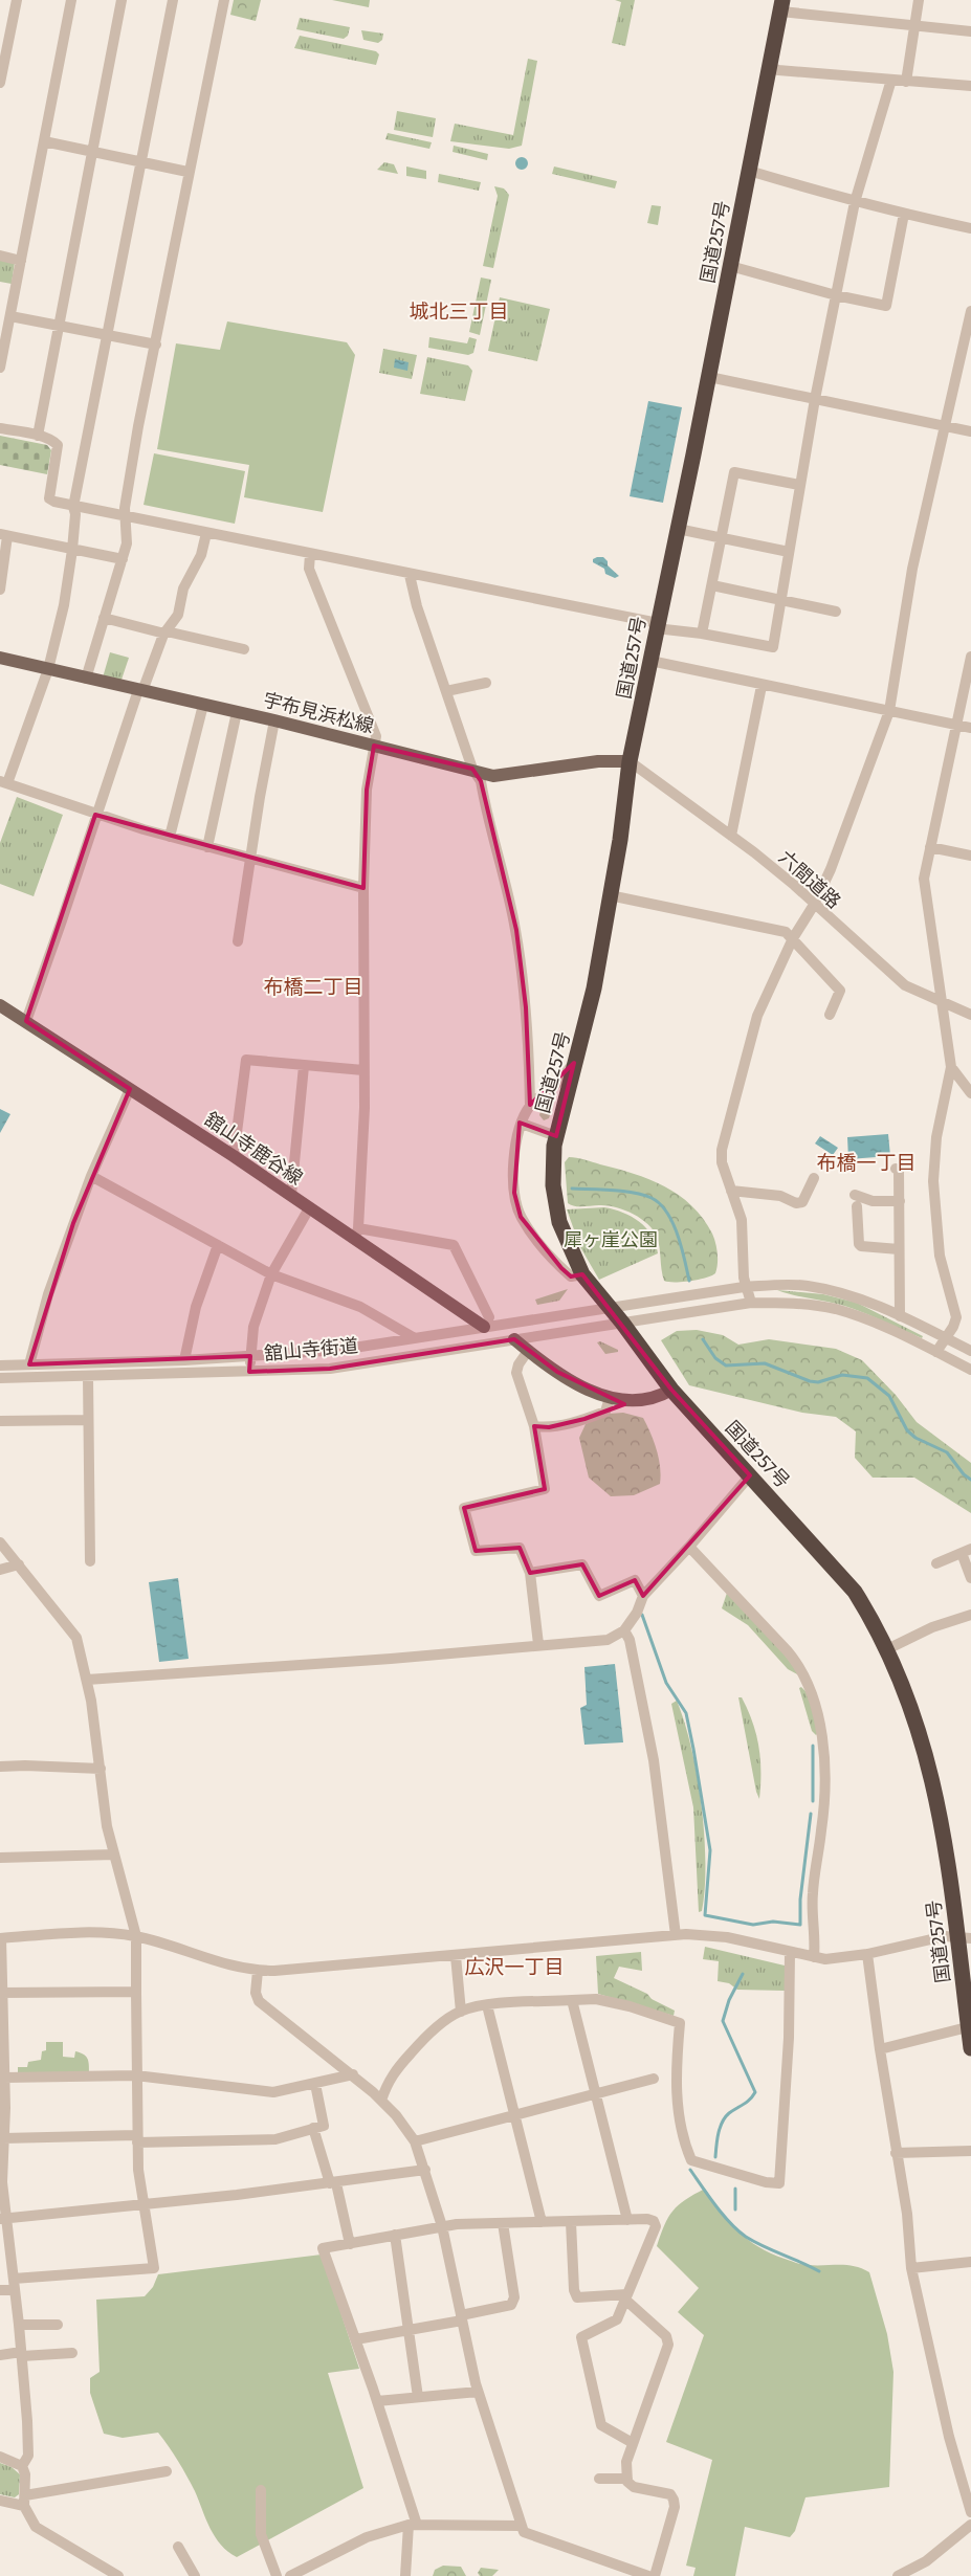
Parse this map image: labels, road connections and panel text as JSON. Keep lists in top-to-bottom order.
{
  "streets": {
    "highway": ["国道257号"],
    "main road": ["宇布見浜松線", "舘山寺鹿谷線"],
    "street": ["六間道路", "舘山寺街道"]
  },
  "crossings": [
    ["国道257号", "宇布見浜松線"],
    ["国道257号", "六間道路"],
    ["国道257号", "舘山寺街道"],
    ["宇布見浜松線", "六間道路"],
    ["舘山寺鹿谷線", "舘山寺街道"]
  ],
  "districts": [
    "城北三丁目",
    "布橋二丁目",
    "布橋一丁目",
    "広沢一丁目"
  ],
  "parks": ["犀ヶ崖公園"]
}
